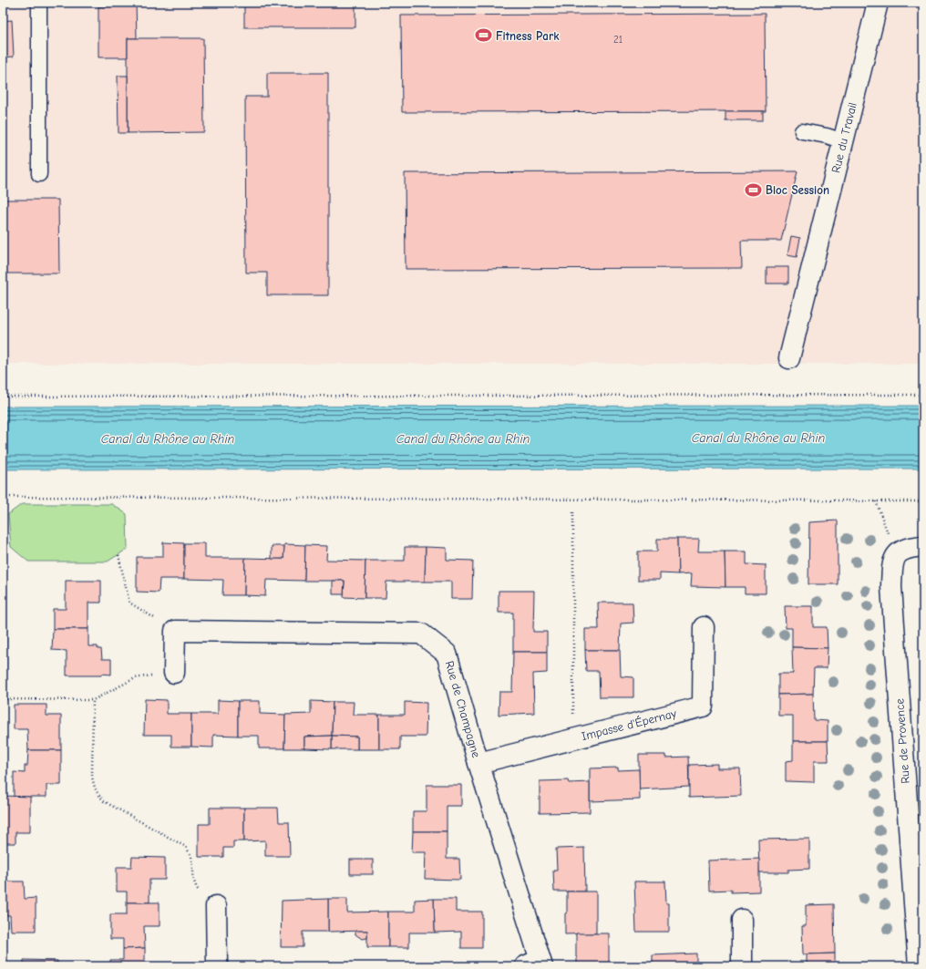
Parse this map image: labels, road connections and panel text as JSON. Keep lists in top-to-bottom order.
{
  "streets": {
    "street": [
      "Rue du Travail",
      "Rue de Champagne",
      "Impasse d'Épernay",
      "Rue de Provence"
    ]
  },
  "crossings": [
    ["Rue de Champagne", "Impasse d'Épernay"]
  ],
  "water": ["Canal du Rhône au Rhin"],
  "places": {
    "sports": ["Fitness Park", "Bloc Session"]
  },
  "house_numbers": ["21"]
}
